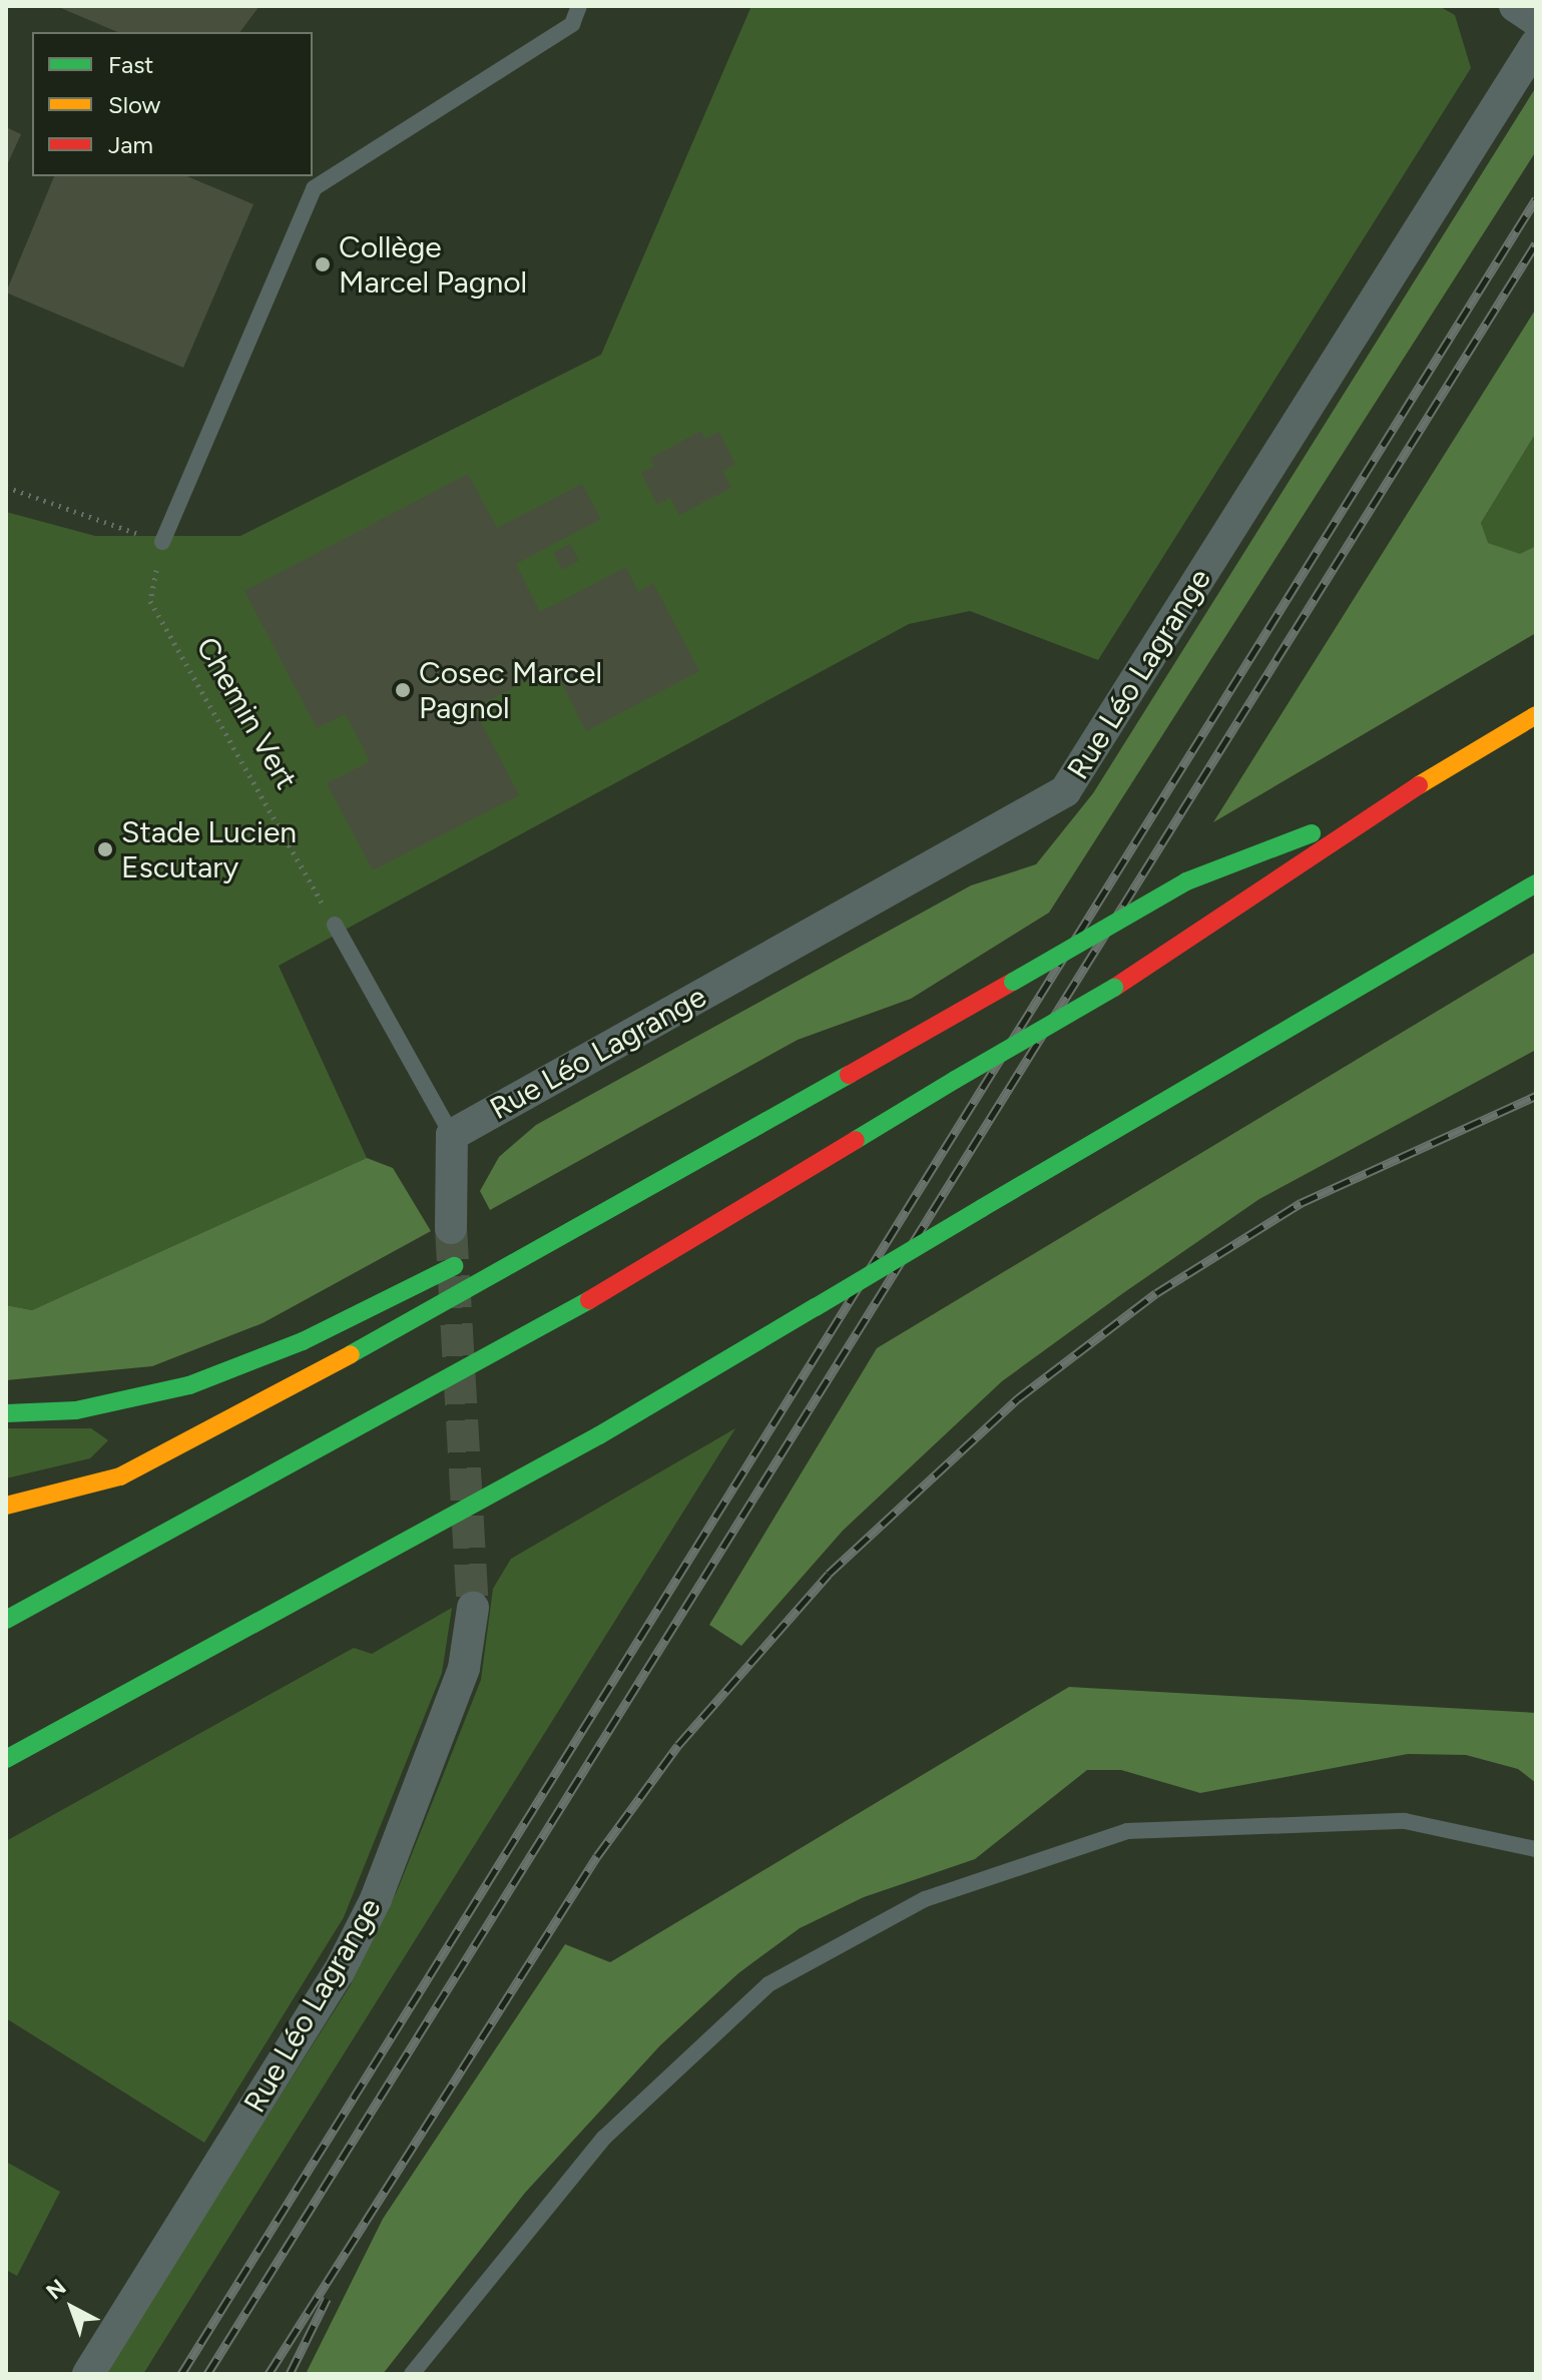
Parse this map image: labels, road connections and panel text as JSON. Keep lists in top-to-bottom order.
{
  "streets": {
    "street": ["Rue Léo Lagrange"],
    "path": ["Chemin Vert"]
  },
  "places": ["Collège Marcel Pagnol", "Cosec Marcel Pagnol", "Stade Lucien Escutary"],
  "legend": ["Fast", "Slow", "Jam"],
  "north": "top left"
}
